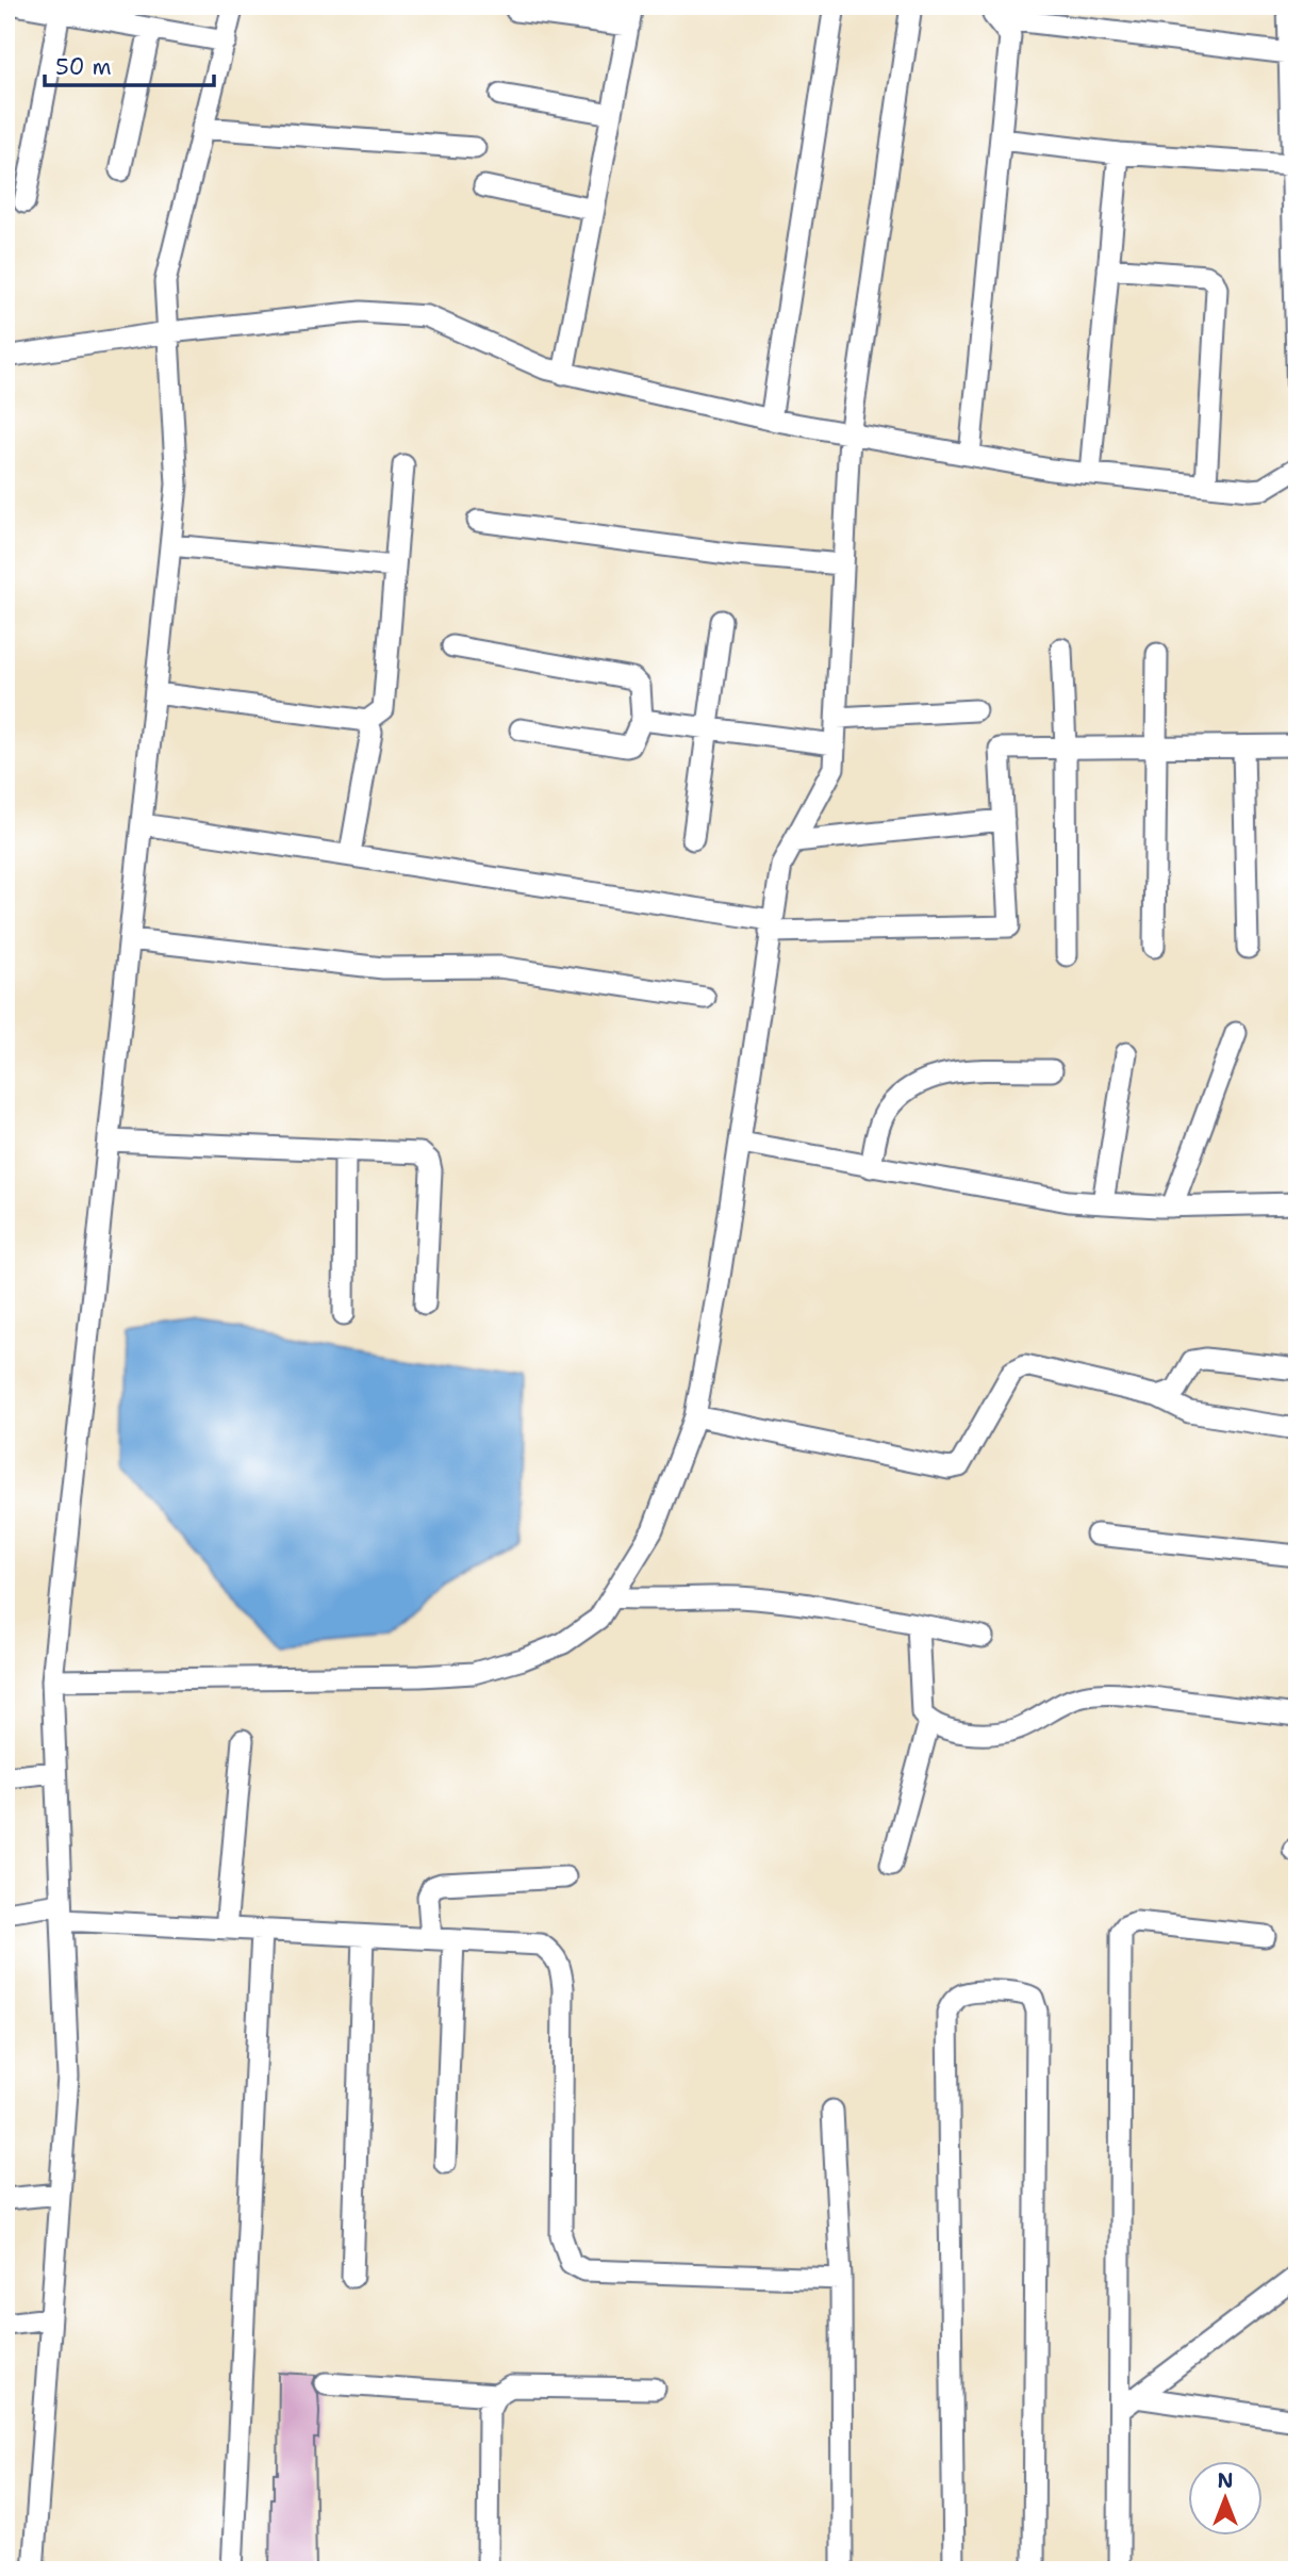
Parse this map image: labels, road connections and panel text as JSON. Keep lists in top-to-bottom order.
{
  "scale_bar": "50 m",
  "north": "top"
}
